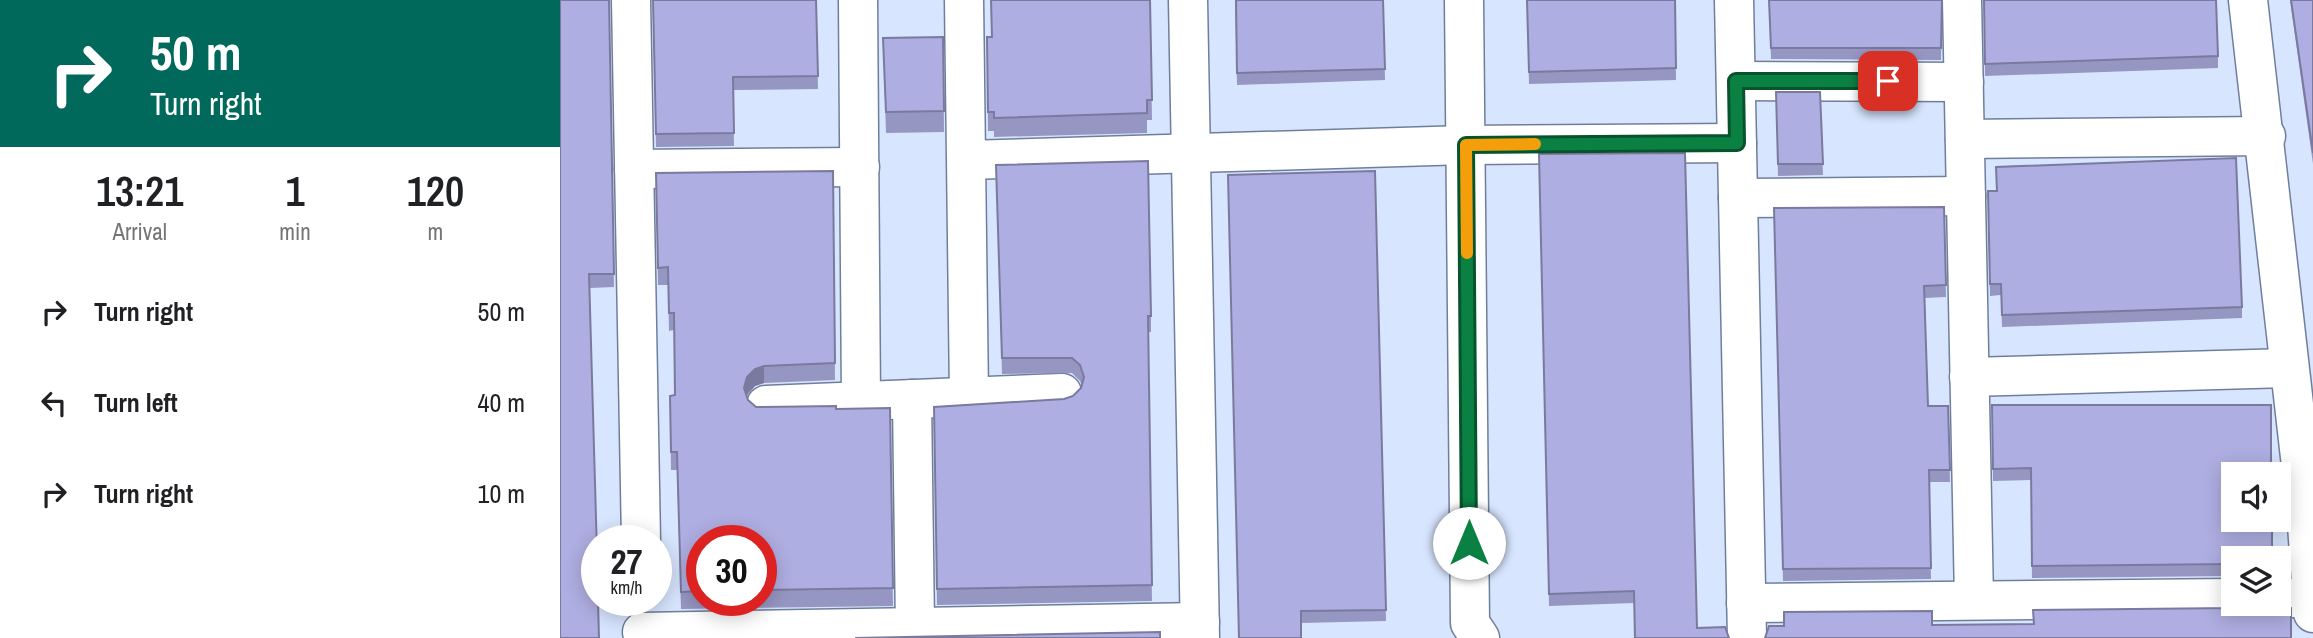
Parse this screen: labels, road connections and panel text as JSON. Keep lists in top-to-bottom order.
{
  "page": {
    "turn": ["50 m", "Turn right"],
    "eta": [
      "13:21",
      "Arrival",
      "1",
      "min",
      "120",
      "m"
    ],
    "list": [
      {
        "name": "Turn right",
        "value": "50 m"
      },
      {
        "name": "Turn left",
        "value": "40 m"
      },
      {
        "name": "Turn right",
        "value": "10 m"
      }
    ],
    "speed": "27 km/h",
    "limit": "30"
  }
}
